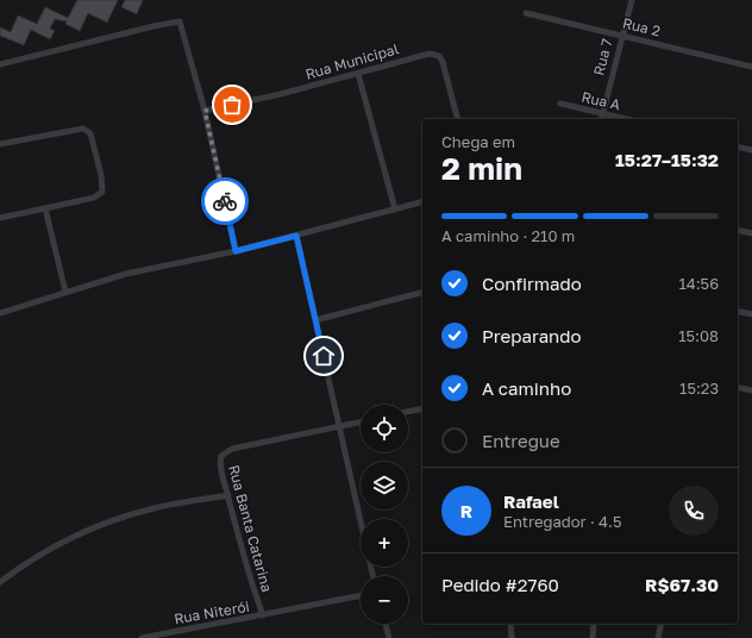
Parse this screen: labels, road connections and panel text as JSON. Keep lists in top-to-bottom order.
{
  "streets": {
    "street": [
      "Rua 2",
      "Rua 7",
      "Rua Municipal",
      "Rua A",
      "Rua Banta Catarina",
      "Rua Niterói"
    ]
  },
  "crossings": [
    ["Rua 2", "Rua 7"],
    ["Rua 7", "Rua A"],
    ["Rua Banta Catarina", "Rua Niterói"]
  ],
  "page": {
    "heading": ["2 min", "Chega em", "15:27–15:32"],
    "panel": [
      "Rafael",
      "Entregador · 4.5",
      "Pedido #2760",
      "R$67.30"
    ],
    "bar": "A caminho · 210 m",
    "list": [
      ["Confirmado", "14:56"],
      ["Preparando", "15:08"],
      ["A caminho", "15:23"],
      "Entregue"
    ],
    "map_buttons": ["+", "−"],
    "round": "R"
  }
}
